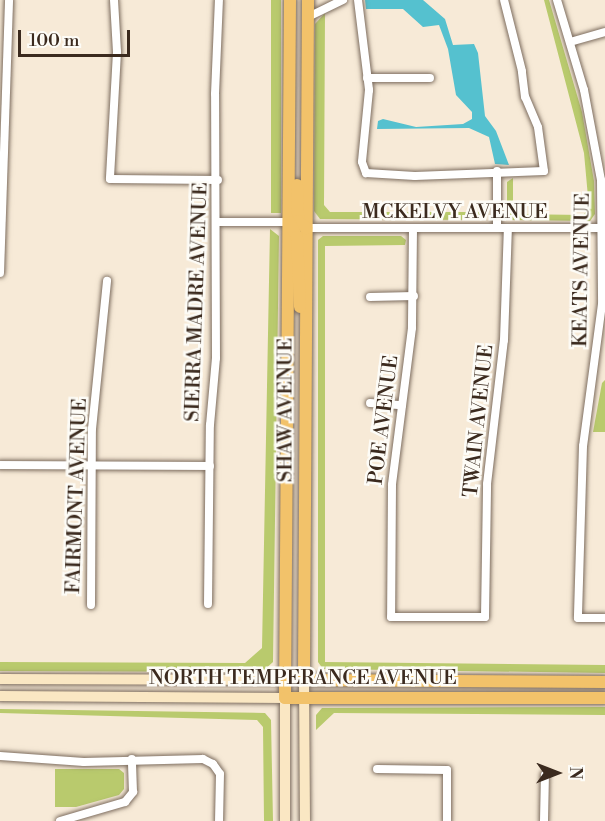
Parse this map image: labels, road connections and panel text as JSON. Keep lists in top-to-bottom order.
{
  "streets": {
    "main road": ["SHAW AVENUE", "NORTH TEMPERANCE AVENUE"],
    "street": [
      "MCKELVY AVENUE",
      "KEATS AVENUE",
      "SIERRA MADRE AVENUE",
      "POE AVENUE",
      "TWAIN AVENUE",
      "FAIRMONT AVENUE"
    ]
  },
  "crossings": [
    ["MCKELVY AVENUE", "KEATS AVENUE"],
    ["MCKELVY AVENUE", "SHAW AVENUE"],
    ["MCKELVY AVENUE", "POE AVENUE"],
    ["MCKELVY AVENUE", "TWAIN AVENUE"],
    ["SHAW AVENUE", "NORTH TEMPERANCE AVENUE"],
    ["POE AVENUE", "TWAIN AVENUE"]
  ],
  "scale_bar": "100 m",
  "north": "right"
}
